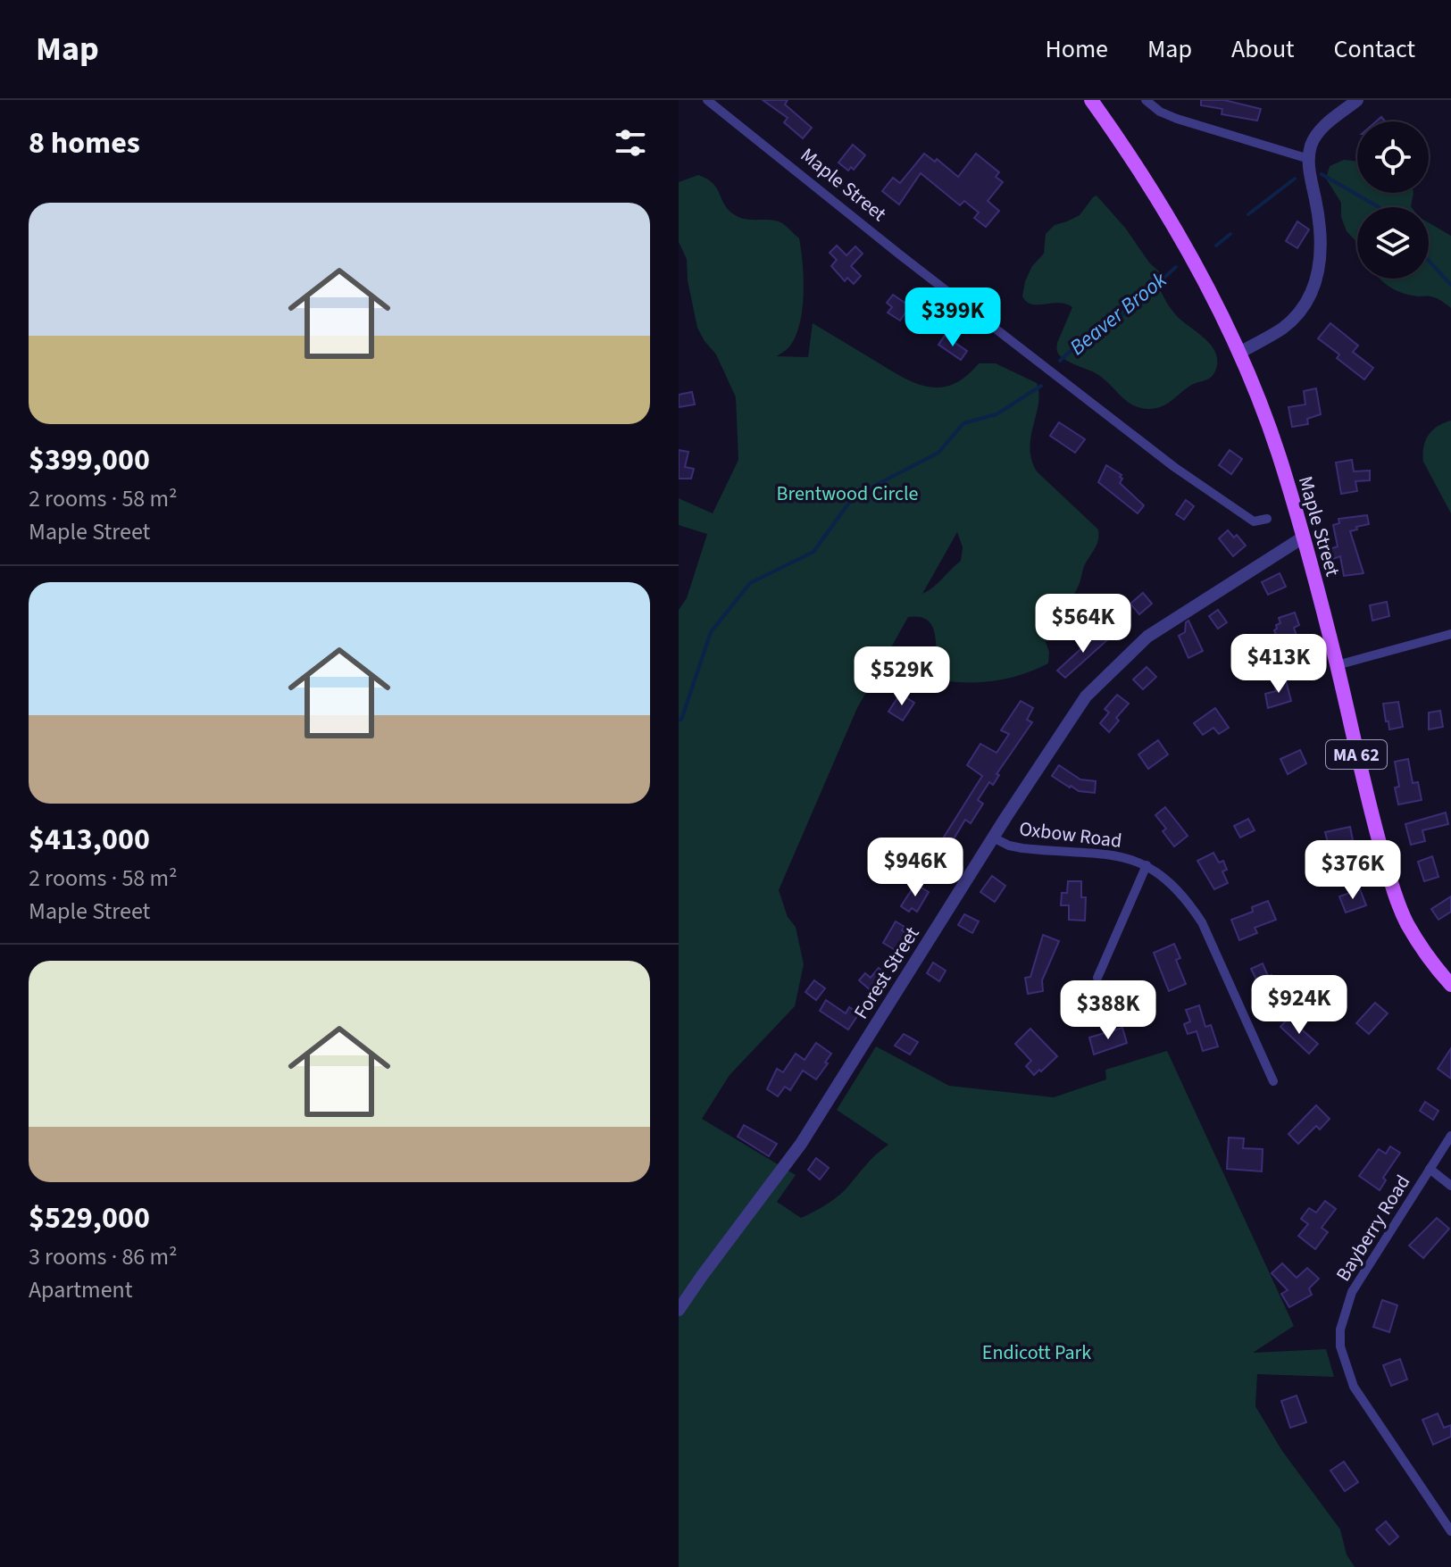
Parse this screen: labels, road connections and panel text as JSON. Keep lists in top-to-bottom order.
{
  "streets": {
    "main road": ["Maple Street", "MA 62"],
    "street": ["Oxbow Road", "Forest Street", "Bayberry Road"]
  },
  "crossings": [
    ["Maple Street", "Forest Street"],
    ["Oxbow Road", "Forest Street"]
  ],
  "water": ["Beaver Brook"],
  "parks": ["Brentwood Circle", "Endicott Park"],
  "page": {
    "header": "Map",
    "nav": [
      "Home",
      "Map",
      "About",
      "Contact"
    ],
    "heading": "8 homes",
    "list": [
      {
        "name": "$399,000",
        "note": "2 rooms · 58 m² · Maple Street"
      },
      {
        "name": "$413,000",
        "note": "2 rooms · 58 m² · Maple Street"
      },
      {
        "name": "$529,000",
        "note": "3 rooms · 86 m² · Apartment"
      }
    ],
    "price": [
      "$399K",
      "$564K",
      "$413K",
      "$529K",
      "$946K",
      "$376K",
      "$924K",
      "$388K"
    ]
  }
}
